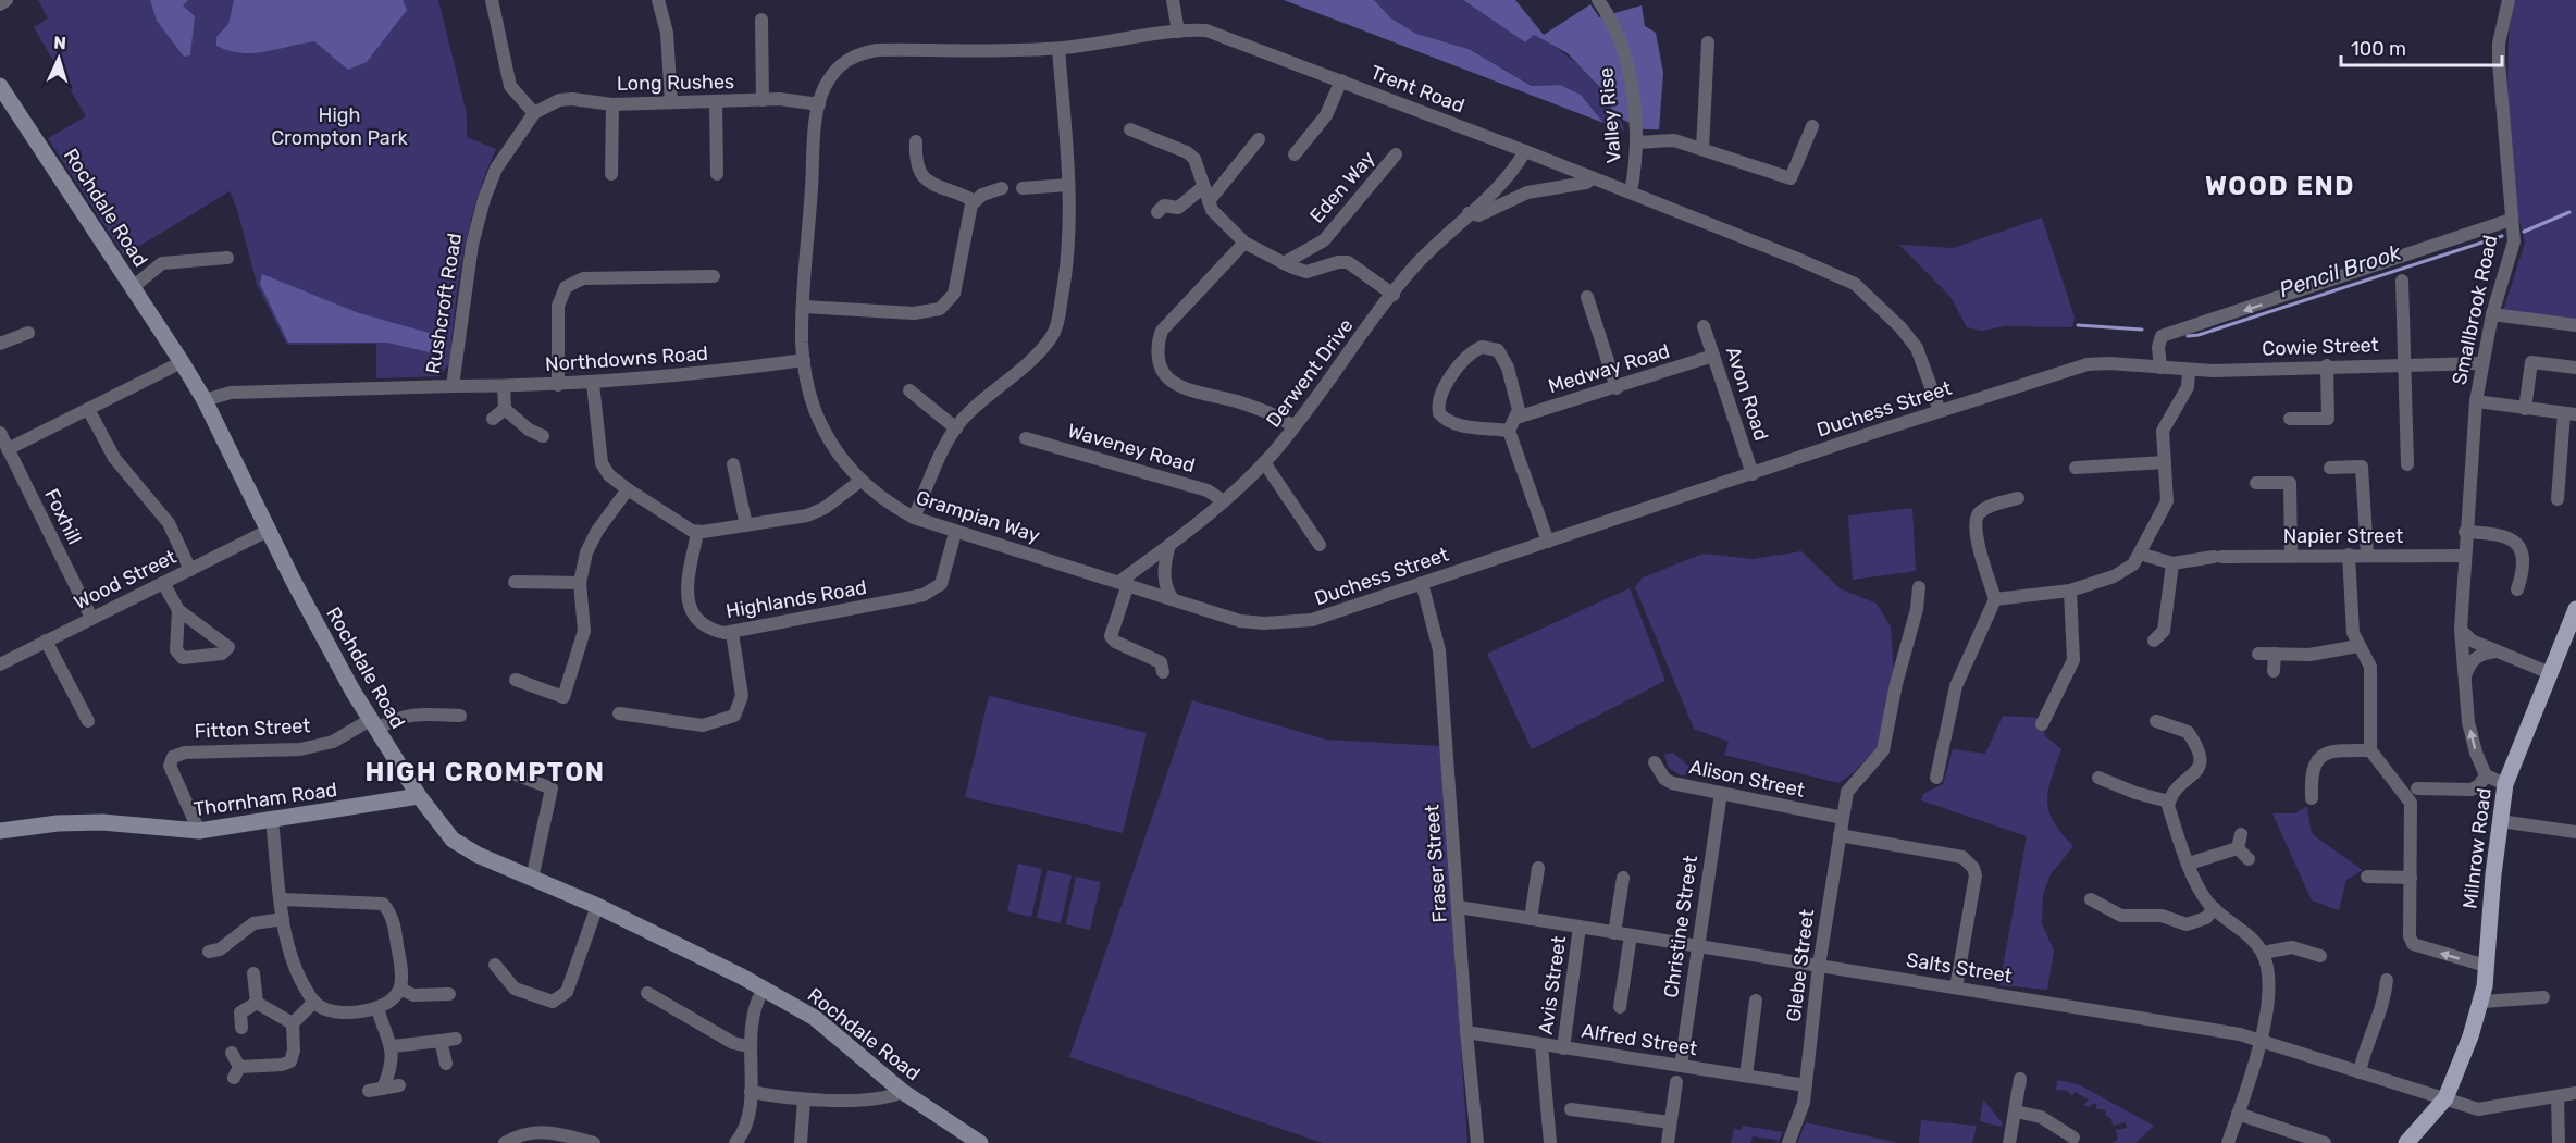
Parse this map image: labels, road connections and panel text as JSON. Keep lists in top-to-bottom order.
{
  "streets": {
    "main road": ["Rochdale Road", "Thornham Road", "Milnrow Road"],
    "street": [
      "Long Rushes",
      "Trent Road",
      "Valley Rise",
      "Eden Way",
      "Rushcroft Road",
      "Smallbrook Road",
      "Cowie Street",
      "Northdowns Road",
      "Medway Road",
      "Derwent Drive",
      "Avon Road",
      "Duchess Street",
      "Waveney Road",
      "Foxhill",
      "Grampian Way",
      "Napier Street",
      "Wood Street",
      "Highlands Road",
      "Fitton Street",
      "Alison Street",
      "Fraser Street",
      "Christine Street",
      "Glebe Street",
      "Salts Street",
      "Avis Street",
      "Alfred Street"
    ]
  },
  "crossings": [
    ["Long Rushes", "Trent Road"],
    ["Long Rushes", "Rushcroft Road"],
    ["Long Rushes", "Grampian Way"],
    ["Trent Road", "Valley Rise"],
    ["Trent Road", "Derwent Drive"],
    ["Trent Road", "Duchess Street"],
    ["Trent Road", "Grampian Way"],
    ["Rochdale Road", "Rushcroft Road"],
    ["Rochdale Road", "Wood Street"],
    ["Rochdale Road", "Fitton Street"],
    ["Rochdale Road", "Thornham Road"],
    ["Rushcroft Road", "Northdowns Road"],
    ["Smallbrook Road", "Cowie Street"],
    ["Smallbrook Road", "Napier Street"],
    ["Cowie Street", "Duchess Street"],
    ["Northdowns Road", "Grampian Way"],
    ["Medway Road", "Avon Road"],
    ["Derwent Drive", "Waveney Road"],
    ["Derwent Drive", "Grampian Way"],
    ["Avon Road", "Duchess Street"],
    ["Duchess Street", "Grampian Way"],
    ["Duchess Street", "Fraser Street"],
    ["Foxhill", "Wood Street"],
    ["Grampian Way", "Highlands Road"],
    ["Fitton Street", "Thornham Road"],
    ["Alison Street", "Christine Street"],
    ["Alison Street", "Glebe Street"],
    ["Milnrow Road", "Salts Street"],
    ["Fraser Street", "Salts Street"],
    ["Fraser Street", "Alfred Street"],
    ["Christine Street", "Salts Street"],
    ["Christine Street", "Alfred Street"],
    ["Glebe Street", "Salts Street"],
    ["Glebe Street", "Alfred Street"],
    ["Salts Street", "Avis Street"],
    ["Avis Street", "Alfred Street"]
  ],
  "districts": ["WOOD END", "HIGH CROMPTON"],
  "water": ["Pencil Brook"],
  "parks": ["High Crompton Park"],
  "scale_bar": "100 m",
  "north": "top"
}
